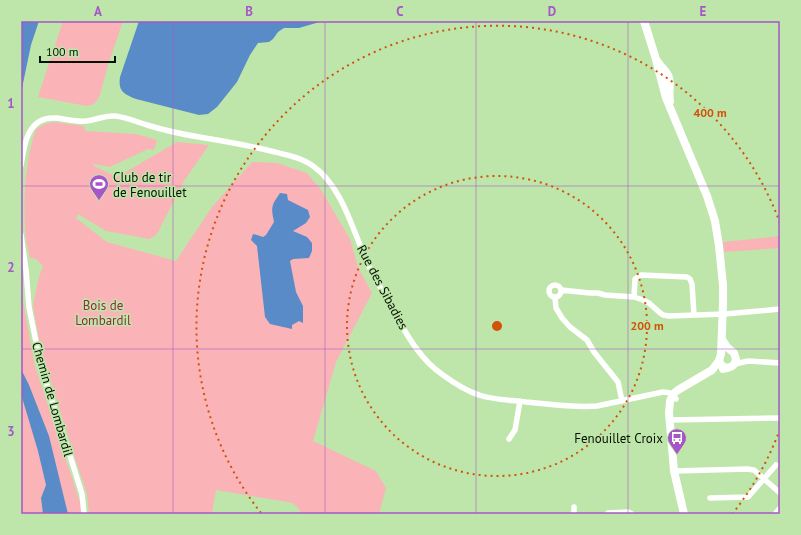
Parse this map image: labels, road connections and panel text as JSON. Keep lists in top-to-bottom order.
{
  "streets": {
    "street": ["Rue des Sibadies", "Chemin de Lombardil"]
  },
  "parks": ["Bois de Lombardil"],
  "places": {
    "sports": ["Club de tir de Fenouillet"],
    "bus stop": ["Fenouillet Croix"]
  },
  "scale_bar": "100 m",
  "grid": {
    "columns": [
      "A",
      "B",
      "C",
      "D",
      "E"
    ],
    "rows": ["1", "2", "3"]
  },
  "rings": ["400 m", "200 m"]
}
